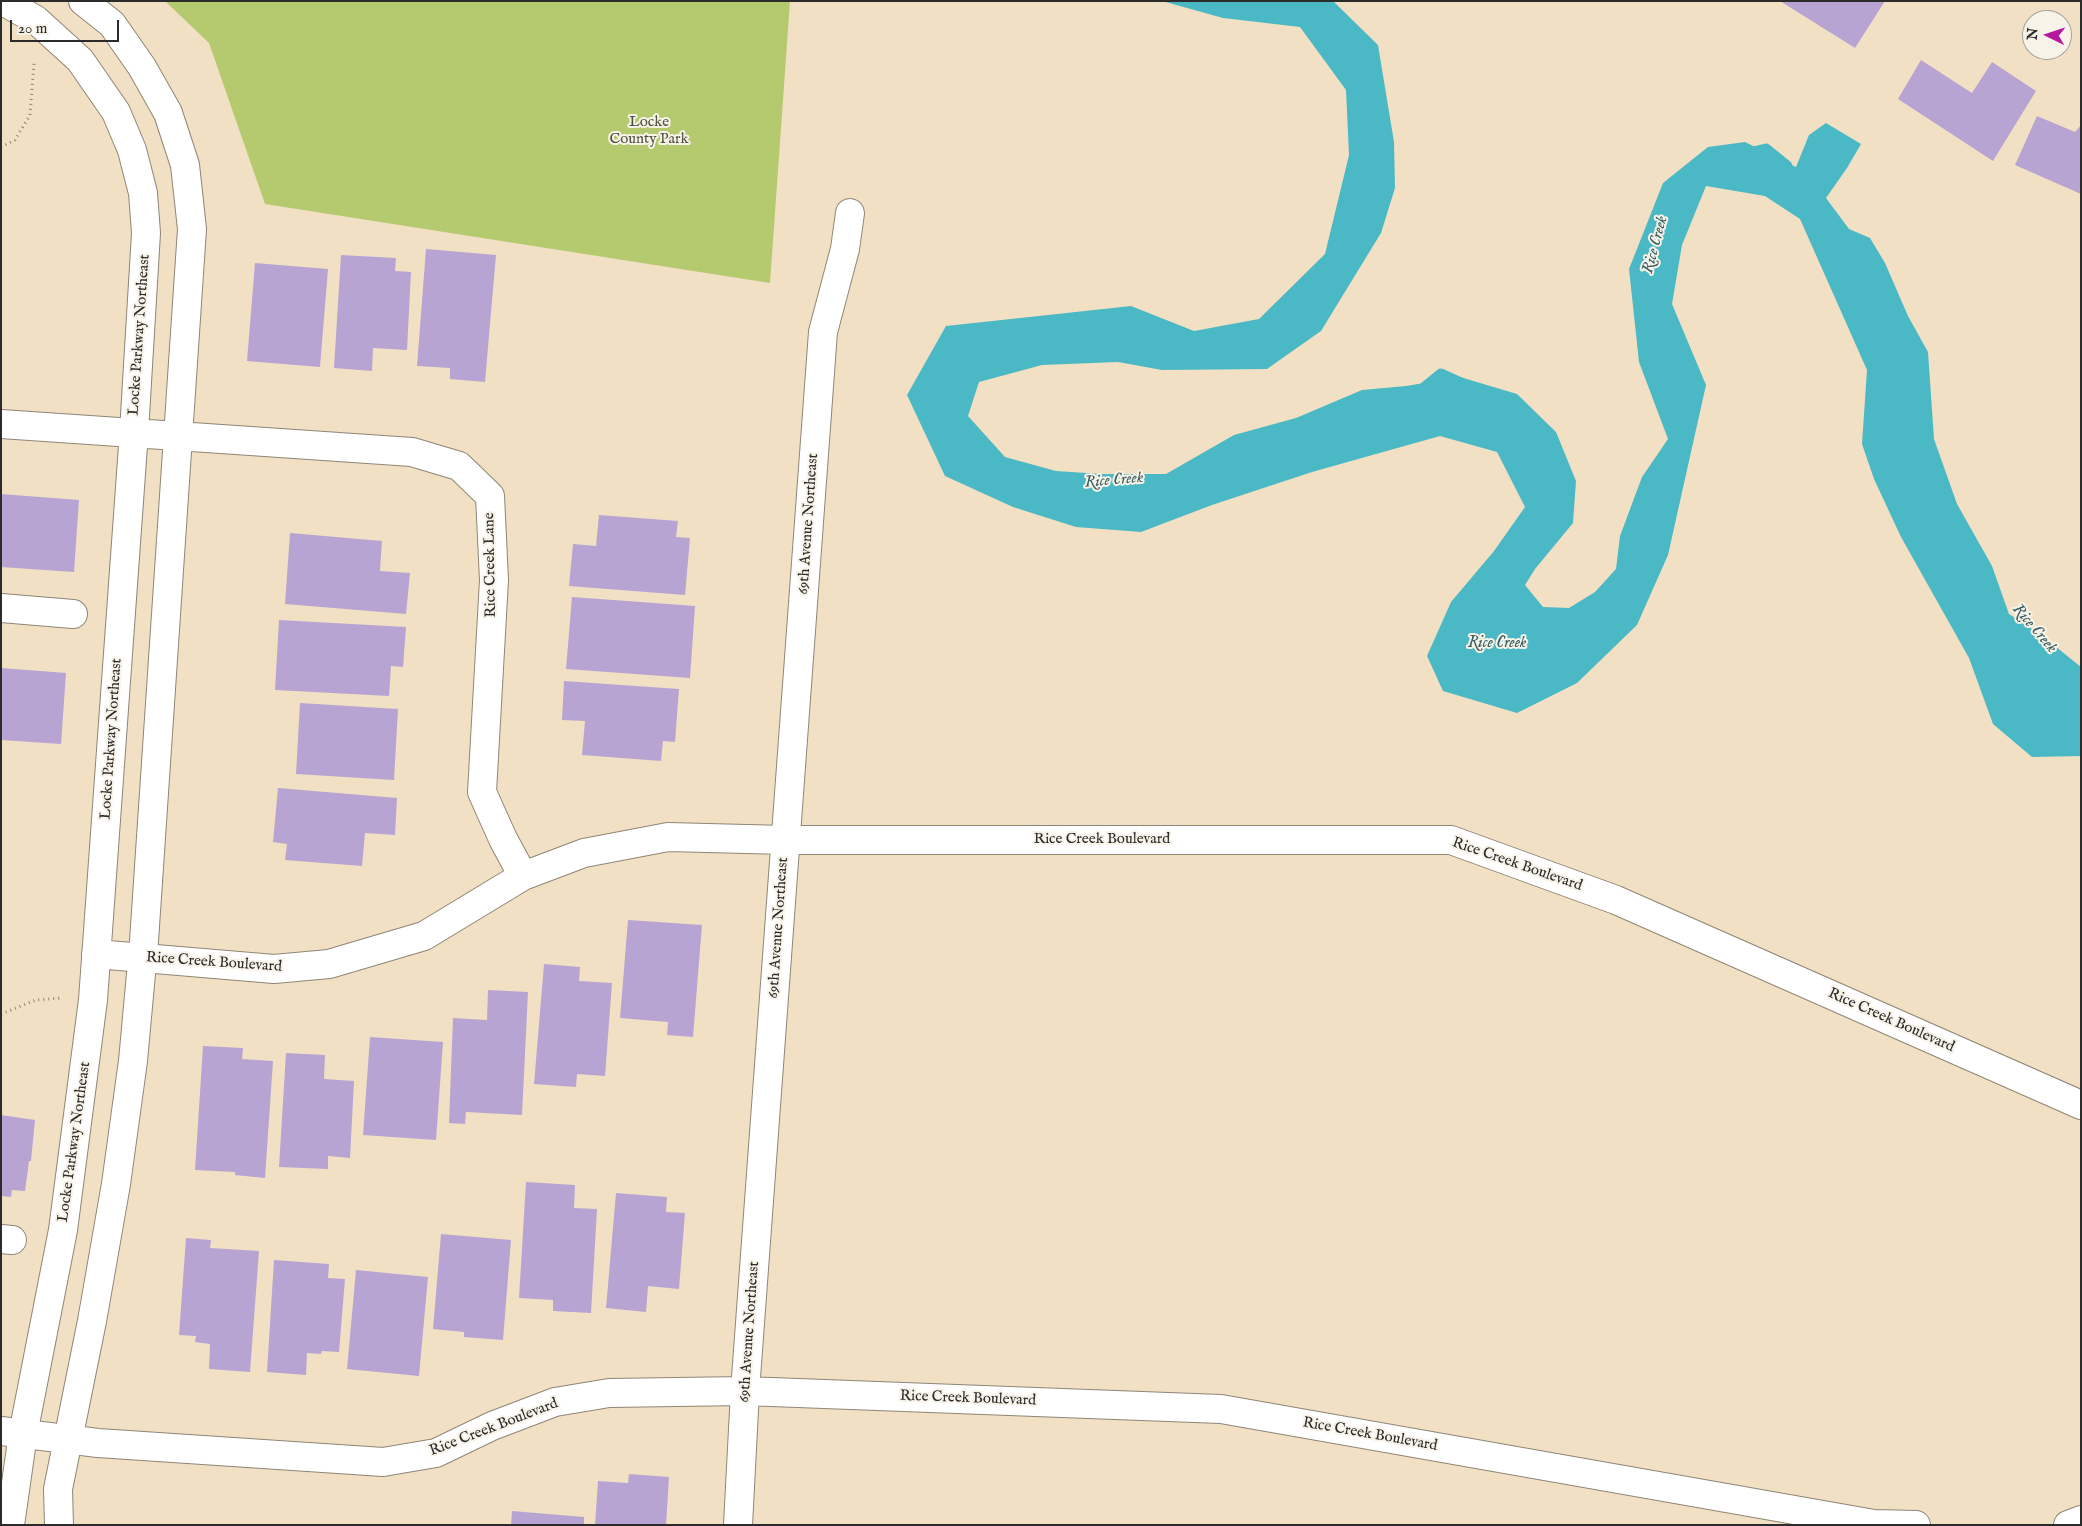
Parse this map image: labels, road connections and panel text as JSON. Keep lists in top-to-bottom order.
{
  "streets": {
    "street": [
      "Locke Parkway Northeast",
      "69th Avenue Northeast",
      "Rice Creek Lane",
      "Rice Creek Boulevard"
    ]
  },
  "crossings": [
    ["Locke Parkway Northeast", "Rice Creek Lane"],
    ["Locke Parkway Northeast", "Rice Creek Boulevard"],
    ["69th Avenue Northeast", "Rice Creek Boulevard"],
    ["Rice Creek Lane", "Rice Creek Boulevard"]
  ],
  "water": ["Rice Creek"],
  "parks": ["Locke County Park"],
  "scale_bar": "20 m",
  "north": "left"
}
